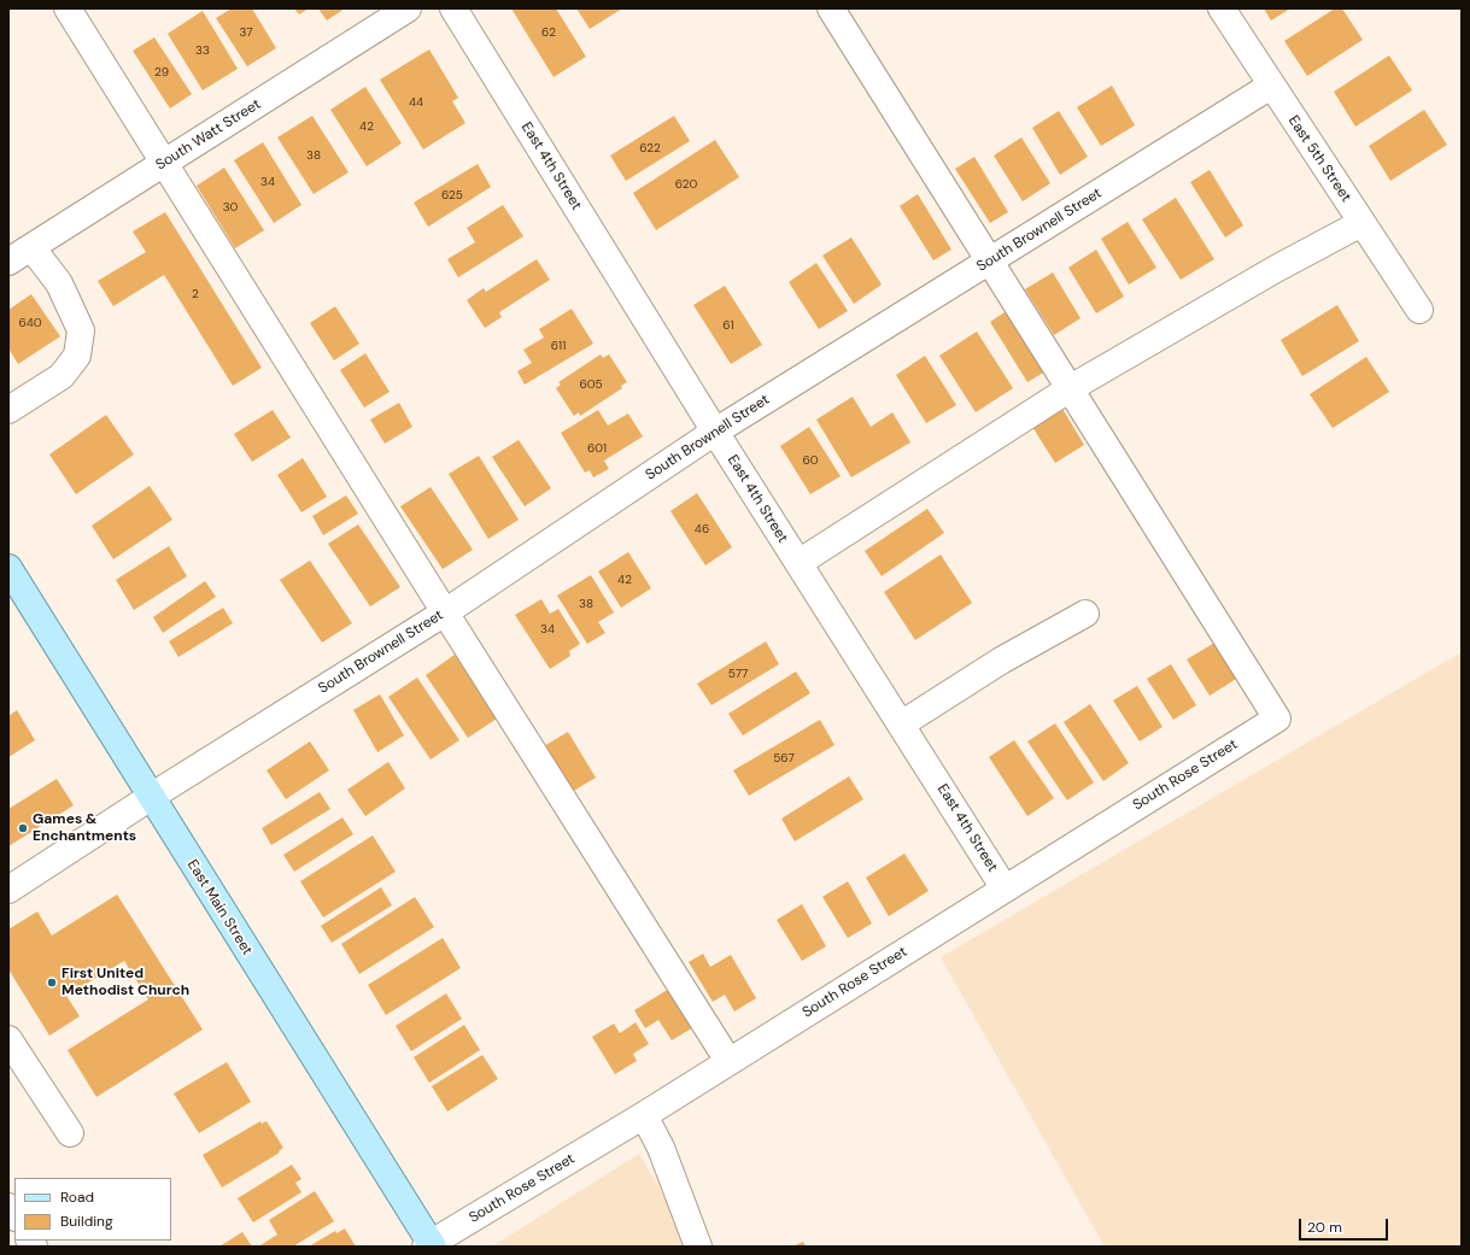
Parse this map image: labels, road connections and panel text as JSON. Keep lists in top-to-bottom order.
{
  "streets": {
    "main road": ["East Main Street"],
    "street": [
      "South Watt Street",
      "East 5th Street",
      "East 4th Street",
      "South Brownell Street",
      "South Rose Street"
    ]
  },
  "crossings": [
    ["East 5th Street", "South Brownell Street"],
    ["East 4th Street", "South Brownell Street"],
    ["East 4th Street", "South Rose Street"],
    ["South Brownell Street", "East Main Street"],
    ["South Rose Street", "East Main Street"]
  ],
  "places": ["Games & Enchantments", "First United Methodist Church"],
  "house_numbers": [
    "37",
    "62",
    "33",
    "29",
    "44",
    "42",
    "622",
    "38",
    "34",
    "620",
    "625",
    "30",
    "2",
    "640",
    "61",
    "611",
    "605",
    "601",
    "60",
    "46",
    "42",
    "38",
    "34",
    "577",
    "567"
  ],
  "legend": ["Road", "Building"],
  "scale_bar": "20 m"
}
